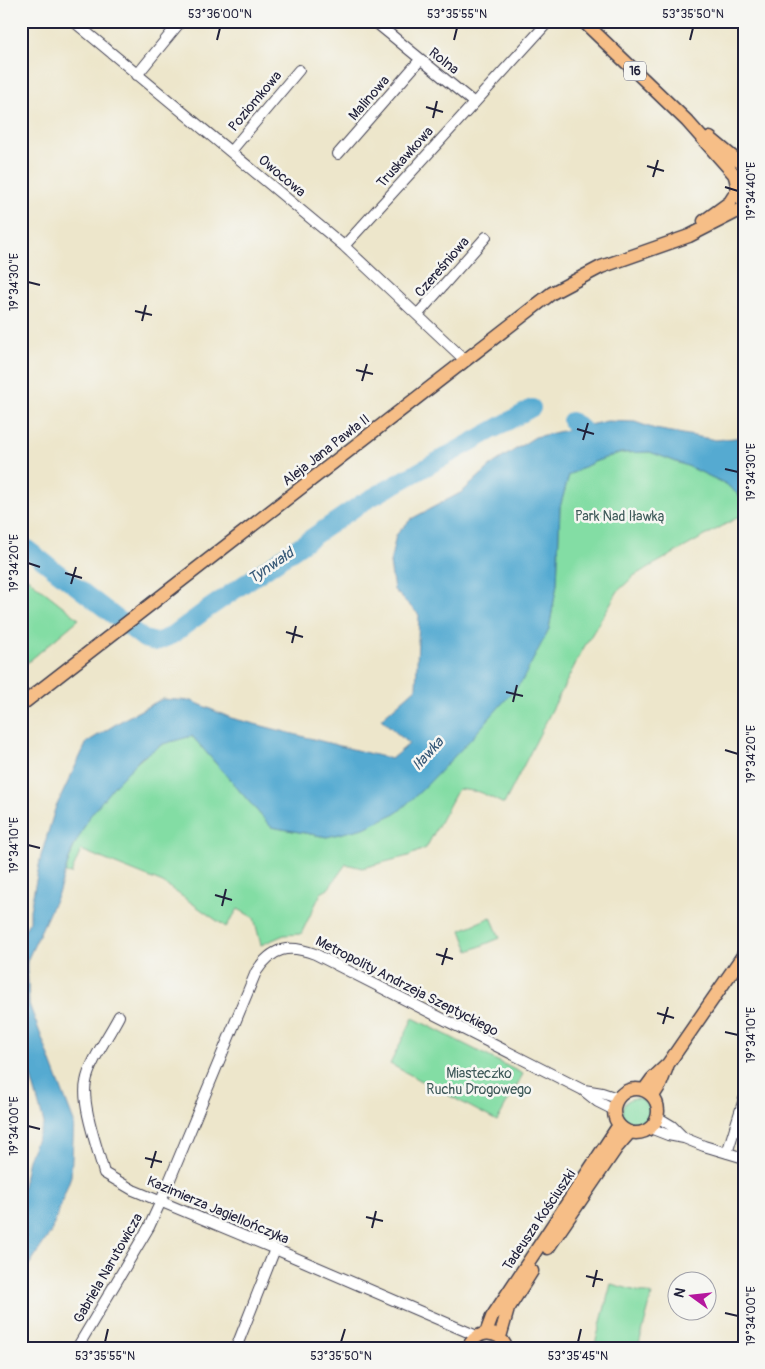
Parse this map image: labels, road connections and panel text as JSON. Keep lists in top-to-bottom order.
{
  "streets": {
    "main road": ["16", "Aleja Jana Pawła II", "Tadeusza Kościuszki"],
    "street": [
      "Rolna",
      "Malinowa",
      "Poziomkowa",
      "Truskawkowa",
      "Owocowa",
      "Czereśniowa",
      "Metropolity Andrzeja Szeptyckiego",
      "Kazimierza Jagiellończyka",
      "Gabriela Narutowicza"
    ]
  },
  "crossings": [
    ["Rolna", "Malinowa"],
    ["Rolna", "Truskawkowa"],
    ["16", "Aleja Jana Pawła II"],
    ["Poziomkowa", "Owocowa"],
    ["Truskawkowa", "Owocowa"],
    ["Owocowa", "Czereśniowa"],
    ["Owocowa", "Aleja Jana Pawła II"],
    ["Metropolity Andrzeja Szeptyckiego", "Kazimierza Jagiellończyka"],
    ["Metropolity Andrzeja Szeptyckiego", "Tadeusza Kościuszki"],
    ["Metropolity Andrzeja Szeptyckiego", "Gabriela Narutowicza"],
    ["Kazimierza Jagiellończyka", "Tadeusza Kościuszki"],
    ["Kazimierza Jagiellończyka", "Gabriela Narutowicza"]
  ],
  "water": ["Tynwałd", "Iławka"],
  "parks": ["Park Nad Iławką", "Miasteczko Ruchu Drogowego"],
  "north": "left",
  "coordinates": [
    "53°36'00\"N",
    "53°35'55\"N",
    "53°35'50\"N",
    "19°34'40\"E",
    "19°34'30\"E",
    "19°34'20\"E",
    "19°34'10\"E",
    "19°34'00\"E",
    "53°35'45\"N"
  ]
}
